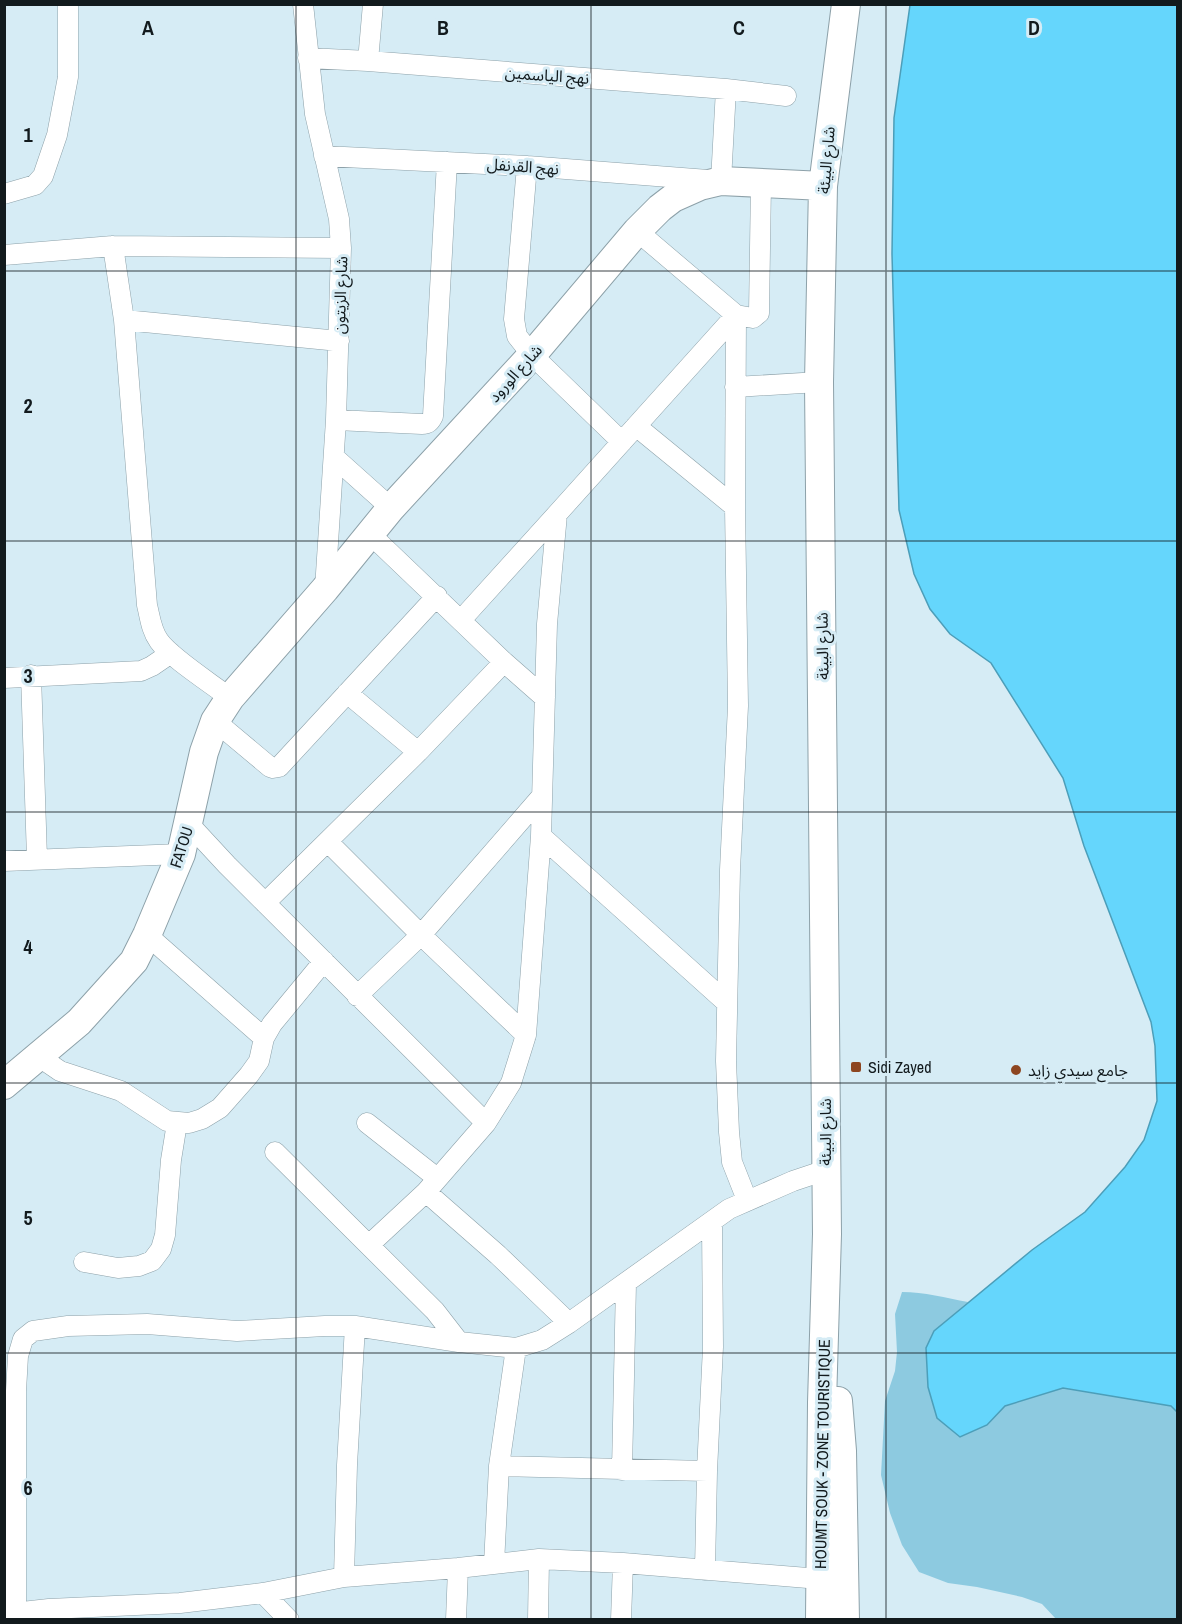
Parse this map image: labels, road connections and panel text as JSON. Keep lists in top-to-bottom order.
{
  "streets": {
    "main road": [
      "شارع البيئة",
      "شارع الورود",
      "FATOU",
      "HOUMT SOUK - ZONE TOURISTIQUE"
    ],
    "street": ["نهج الياسمين", "نهج القرنفل", "شارع الزيتون"]
  },
  "crossings": [
    ["نهج الياسمين", "شارع الزيتون"],
    ["شارع البيئة", "شارع الورود"],
    ["شارع البيئة", "HOUMT SOUK - ZONE TOURISTIQUE"],
    ["نهج القرنفل", "شارع الزيتون"],
    ["نهج القرنفل", "شارع الورود"],
    ["شارع الزيتون", "شارع الورود"],
    ["شارع الزيتون", "FATOU"],
    ["شارع الورود", "FATOU"]
  ],
  "places": {
    "transit": ["Sidi Zayed"],
    "other": ["جامع سيدي زايد"]
  },
  "grid": {
    "columns": [
      "A",
      "B",
      "C",
      "D"
    ],
    "rows": [
      "1",
      "2",
      "3",
      "4",
      "5",
      "6"
    ]
  }
}
